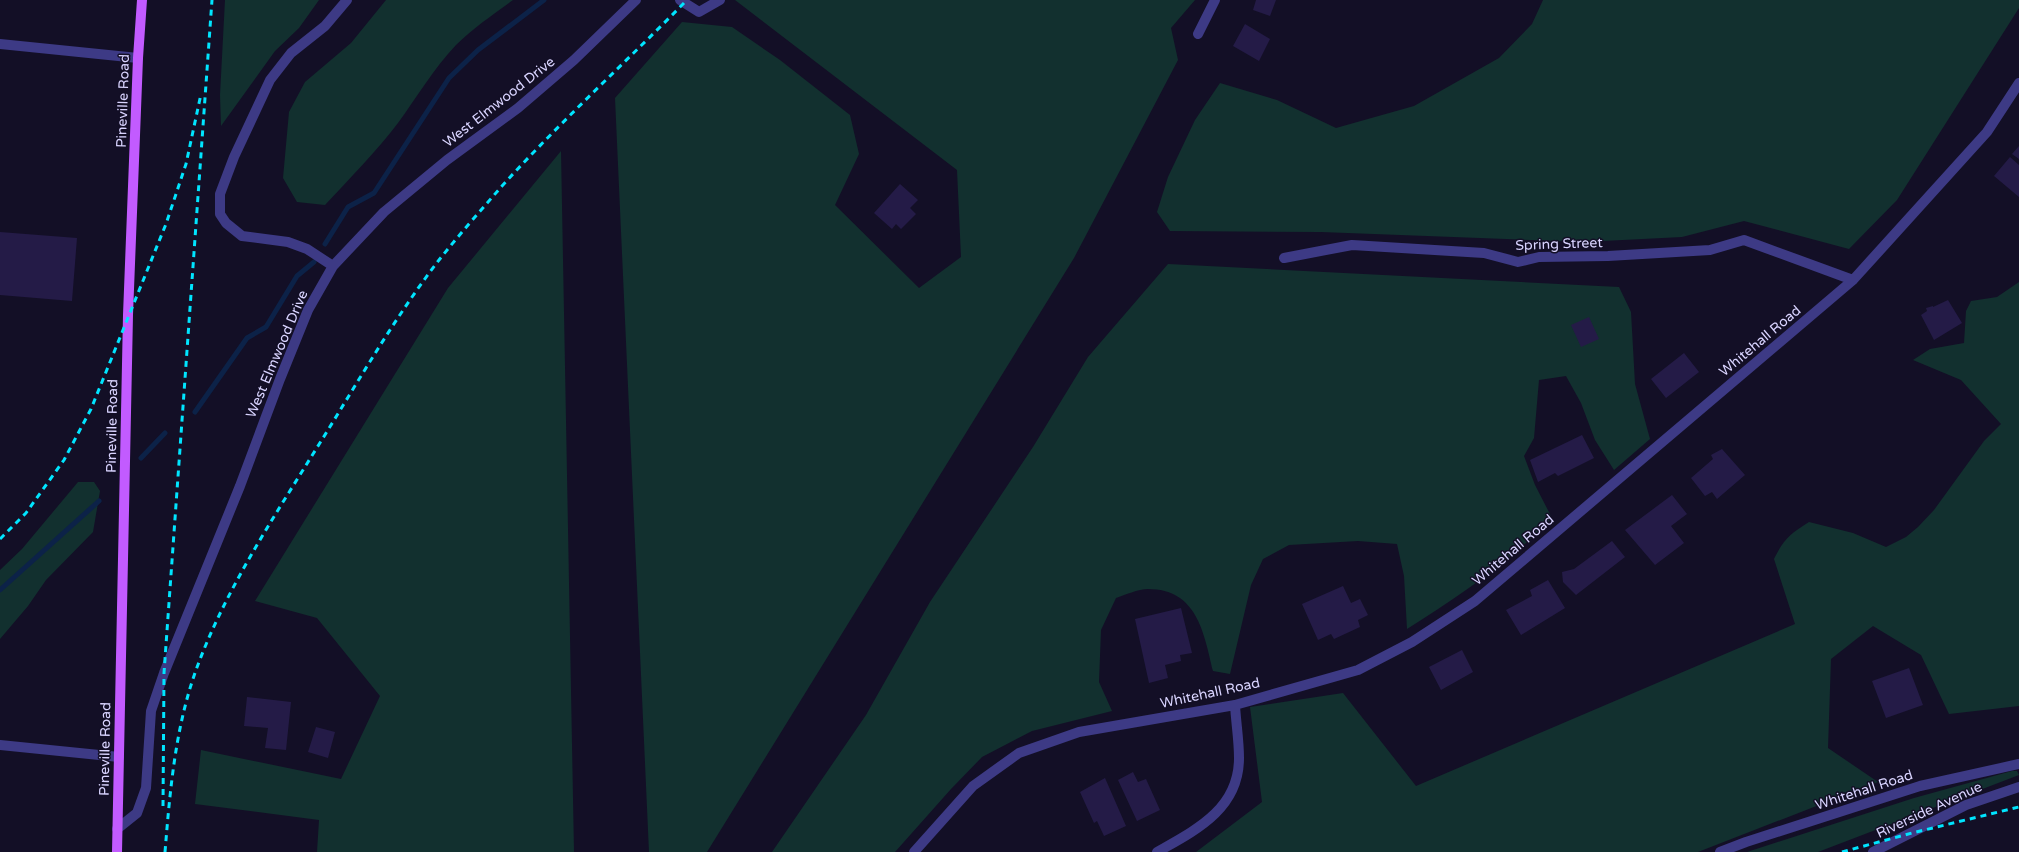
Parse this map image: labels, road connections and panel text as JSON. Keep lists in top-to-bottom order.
{
  "streets": {
    "main road": ["Pineville Road"],
    "street": [
      "West Elmwood Drive",
      "Spring Street",
      "Whitehall Road",
      "Riverside Avenue"
    ]
  },
  "crossings": [
    ["Pineville Road", "West Elmwood Drive"],
    ["Spring Street", "Whitehall Road"]
  ]
}
